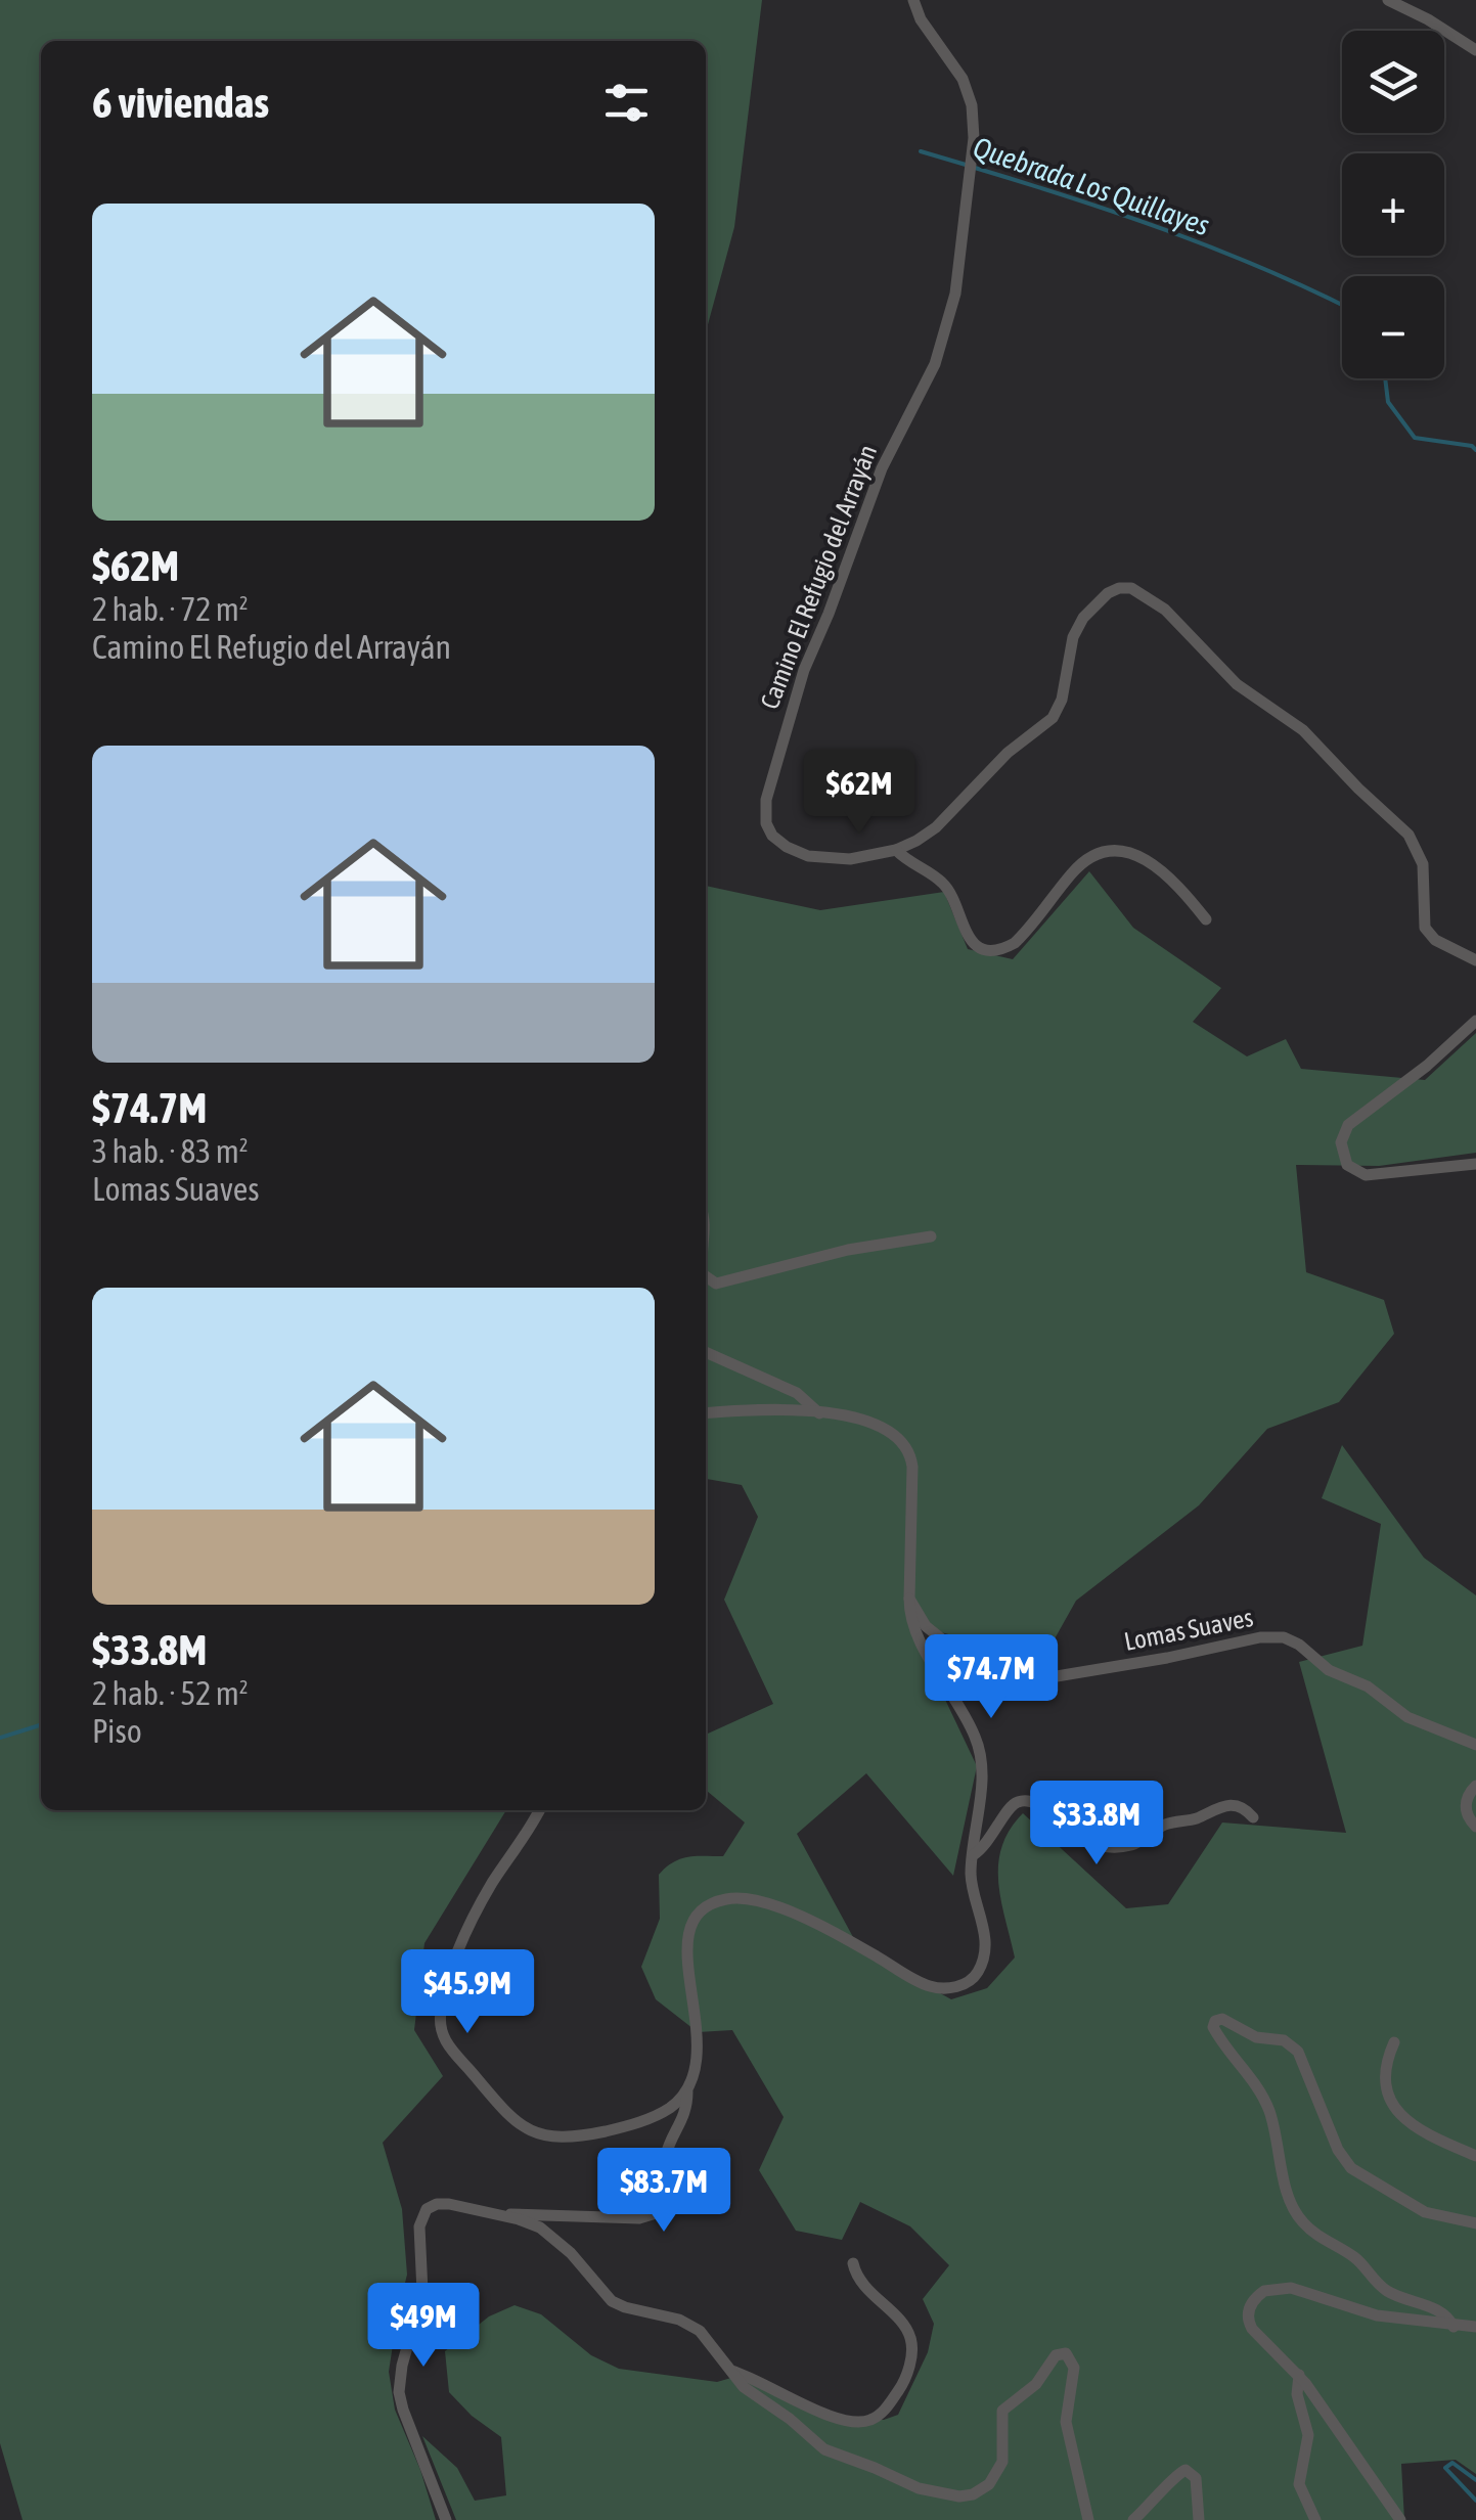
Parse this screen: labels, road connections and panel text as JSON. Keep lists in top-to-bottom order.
{
  "streets": {
    "street": ["Camino El Refugio del Arrayán", "Lomas Suaves"]
  },
  "water": ["Quebrada Los Quillayes"],
  "page": {
    "map_buttons": ["+", "−"],
    "heading": "6 viviendas",
    "list": [
      {
        "name": "$62M",
        "note": "2 hab. · 72 m² · Camino El Refugio del Arrayán"
      },
      {
        "name": "$74.7M",
        "note": "3 hab. · 83 m² · Lomas Suaves"
      },
      {
        "name": "$33.8M",
        "note": "2 hab. · 52 m² · Piso"
      }
    ],
    "price": [
      "$62M",
      "$74.7M",
      "$33.8M",
      "$45.9M",
      "$83.7M",
      "$49M"
    ]
  }
}
